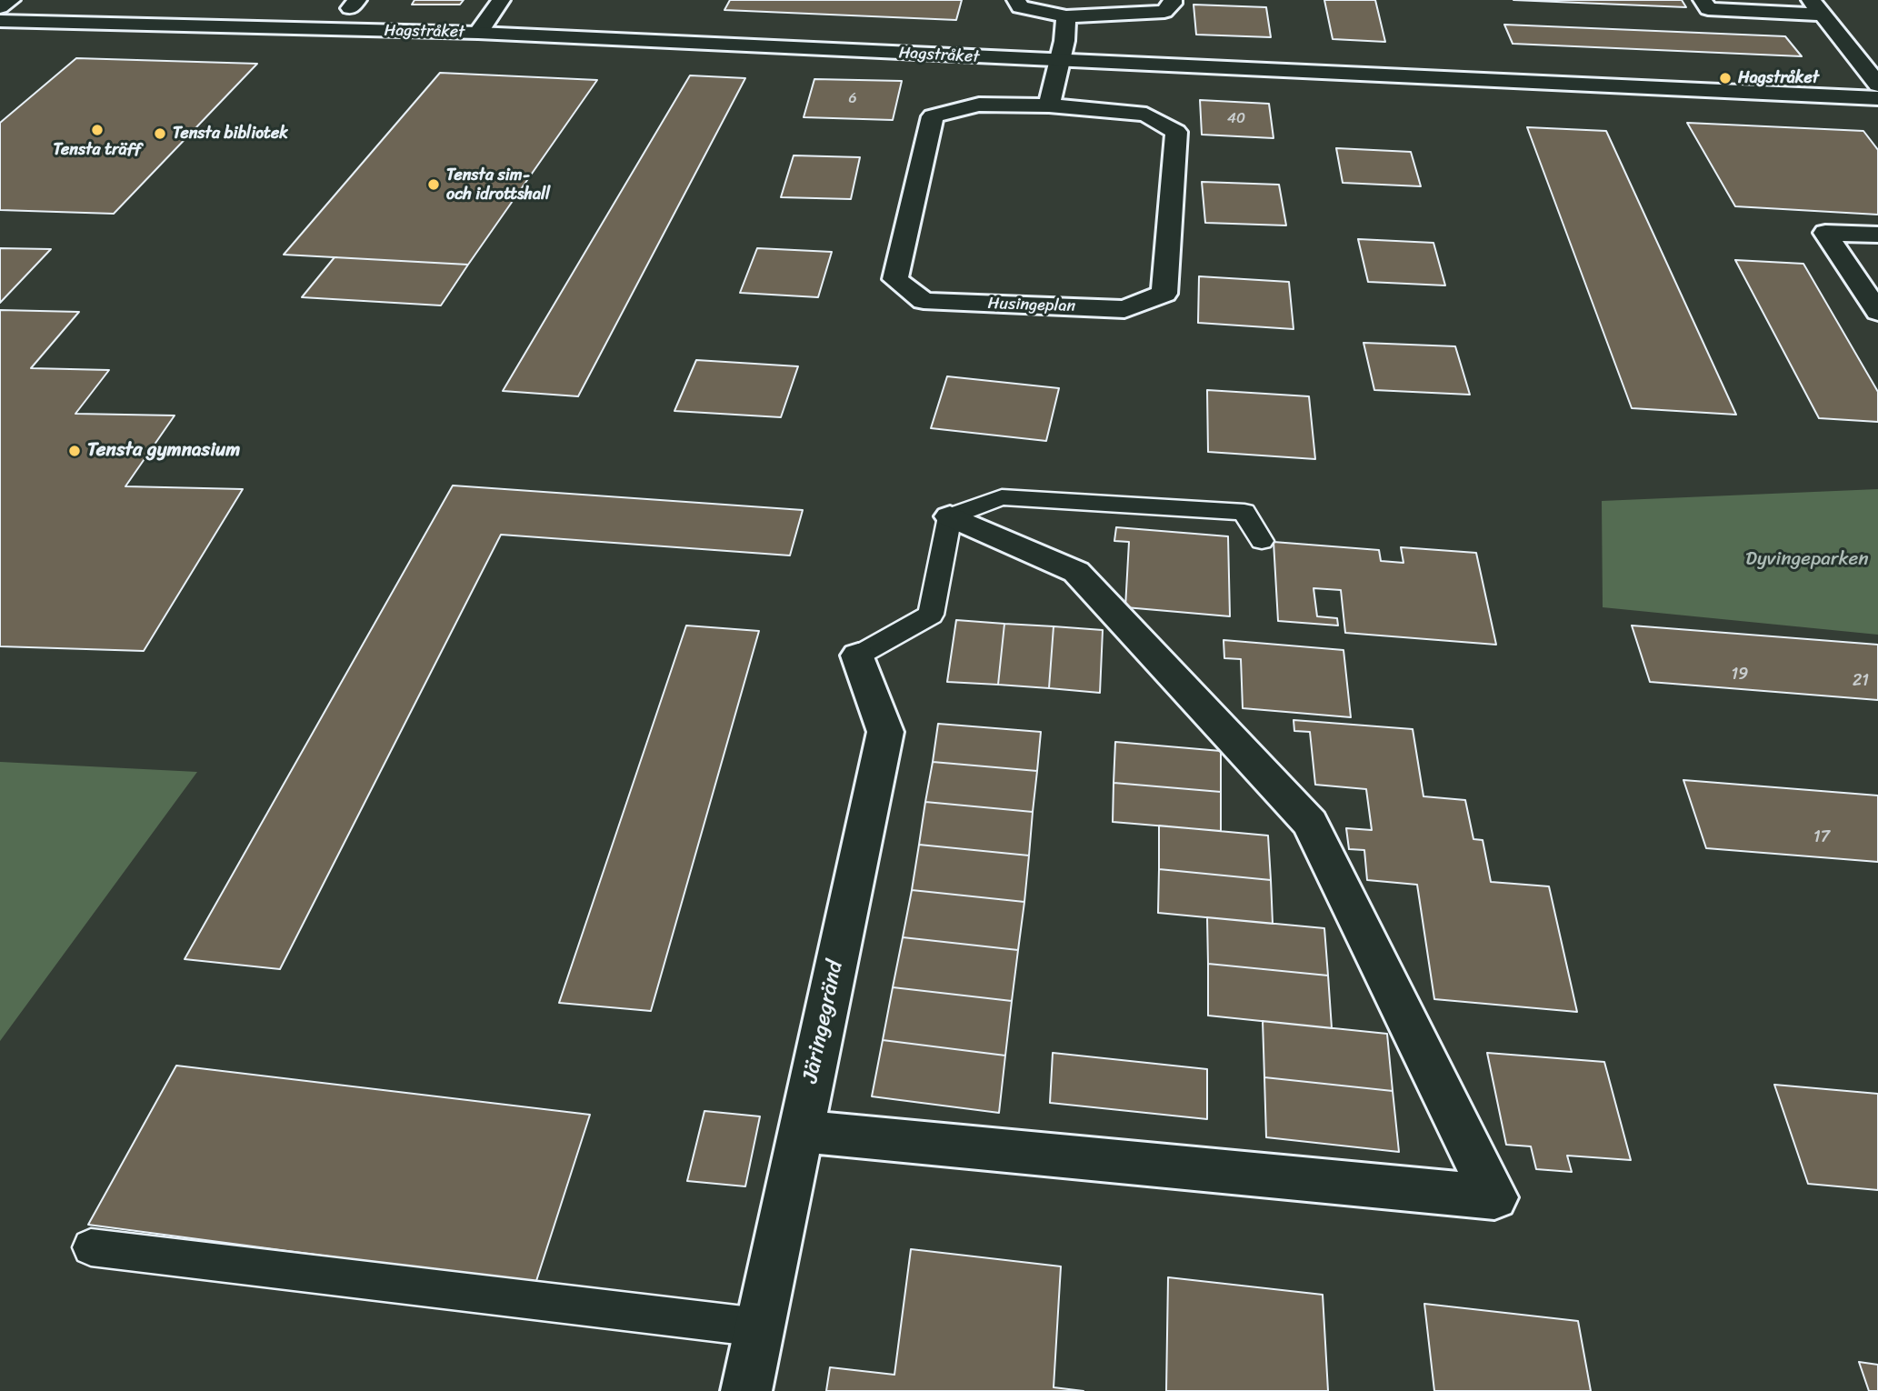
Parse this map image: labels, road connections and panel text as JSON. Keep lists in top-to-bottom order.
{
  "streets": {
    "street": ["Hagstråket", "Husingeplan", "Järingegränd"]
  },
  "parks": ["Dyvingeparken"],
  "places": [
    "Hagstråket",
    "Tensta träff",
    "Tensta bibliotek",
    "Tensta sim- och idrottshall",
    "Tensta gymnasium"
  ],
  "house_numbers": [
    "6",
    "40",
    "19",
    "21",
    "17"
  ]
}
